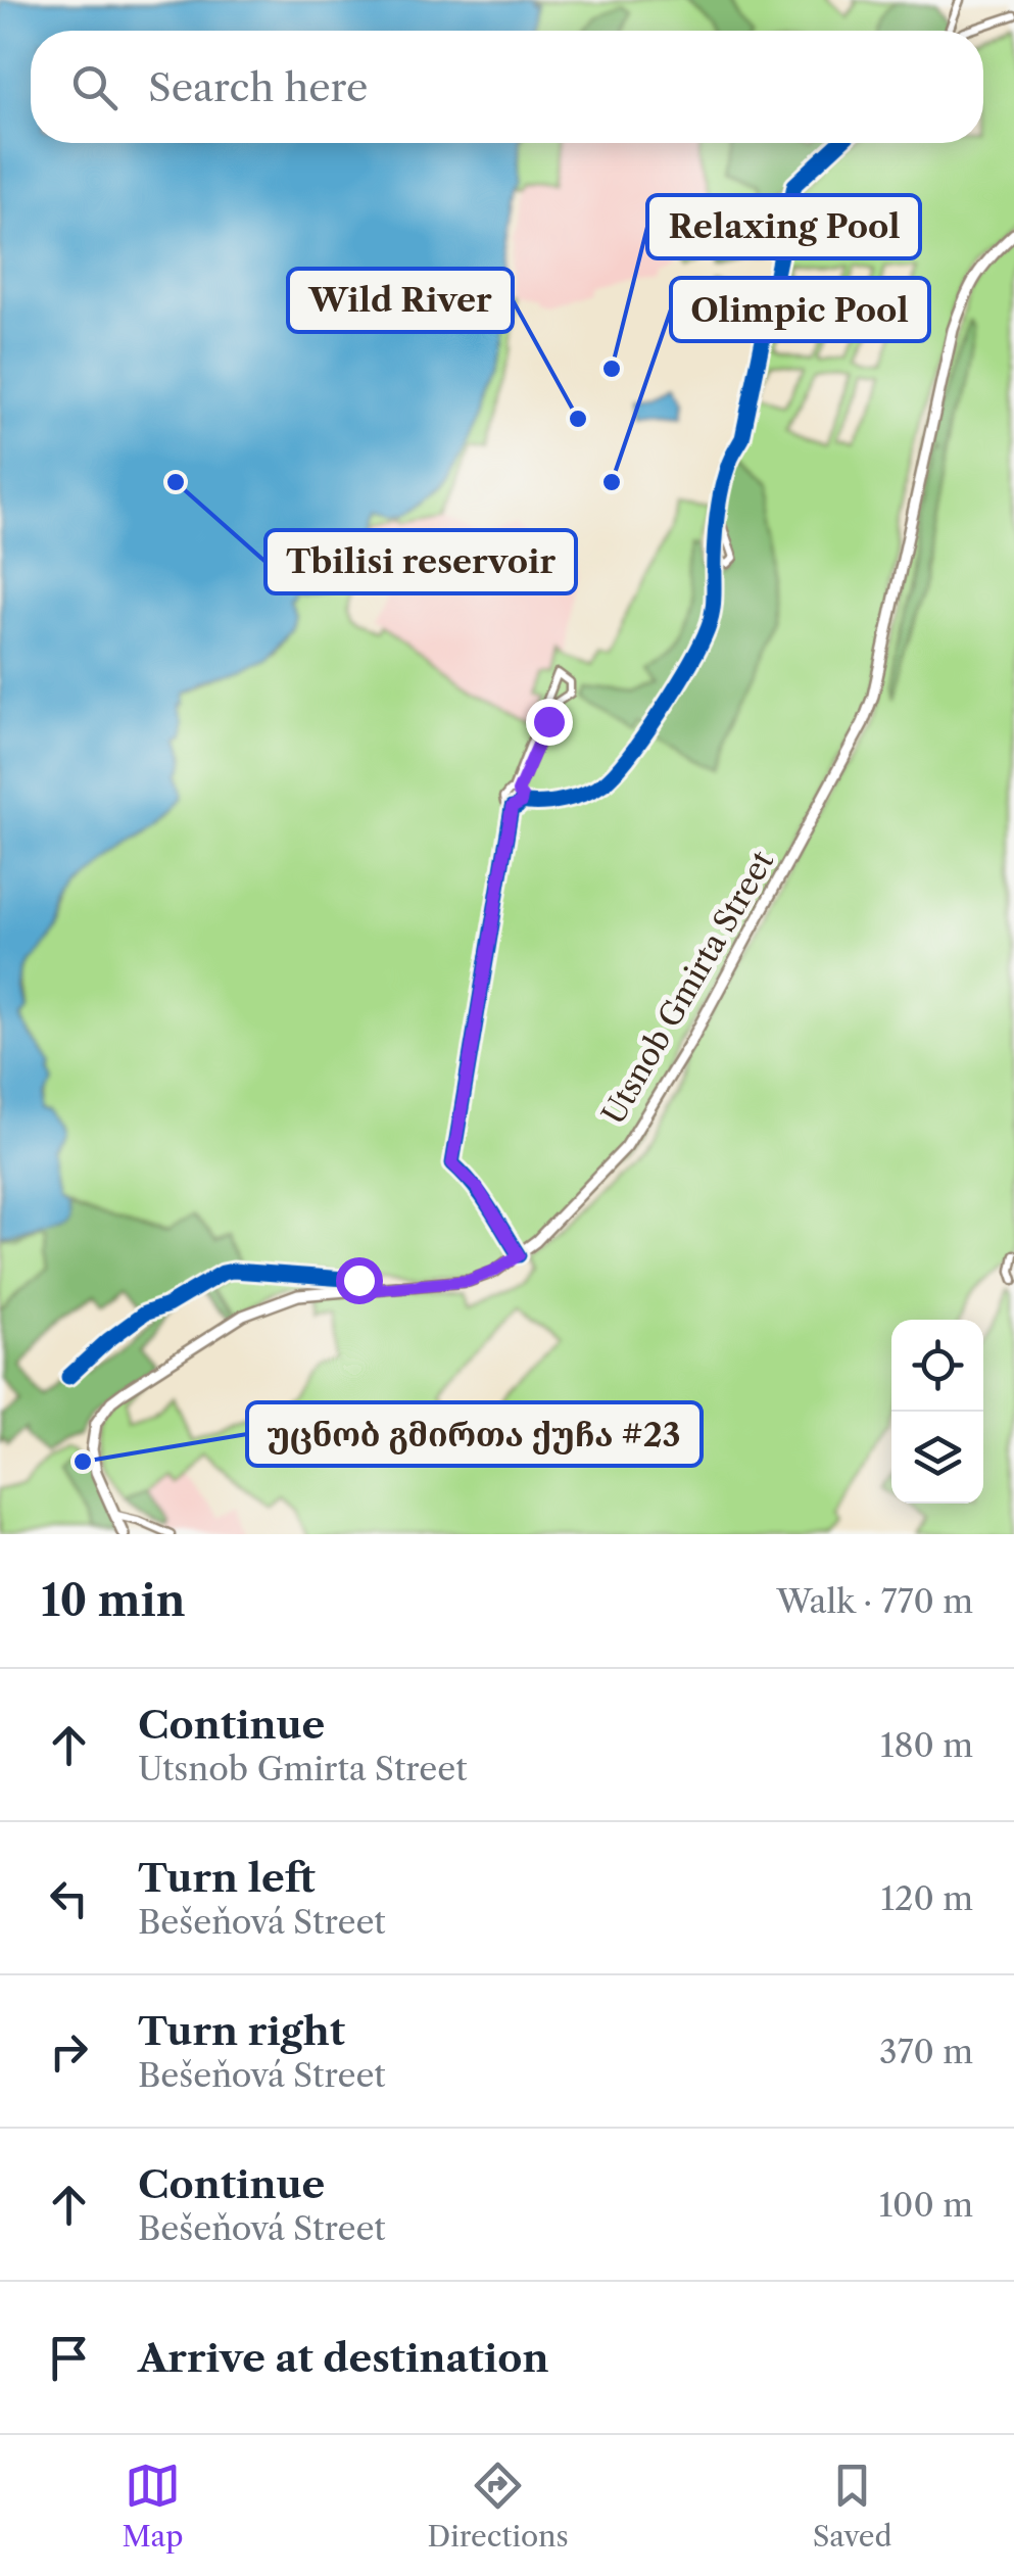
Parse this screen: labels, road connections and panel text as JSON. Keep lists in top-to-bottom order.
{
  "streets": {
    "main road": ["Utsnob Gmirta Street"]
  },
  "places": [
    "Relaxing Pool",
    "Wild River",
    "Tbilisi reservoir",
    "Olimpic Pool",
    "უცნობ გმირთა ქუჩა #23"
  ],
  "page": {
    "search": "Search here",
    "heading": ["10 min", "Walk · 770 m"],
    "list": [
      ["Continue", "Utsnob Gmirta Street", "180 m"],
      ["Turn left", "Bešeňová Street", "120 m"],
      ["Turn right", "Bešeňová Street", "370 m"],
      ["Continue", "Bešeňová Street", "100 m"],
      "Arrive at destination"
    ],
    "nav": ["Map", "Directions", "Saved"]
  }
}
